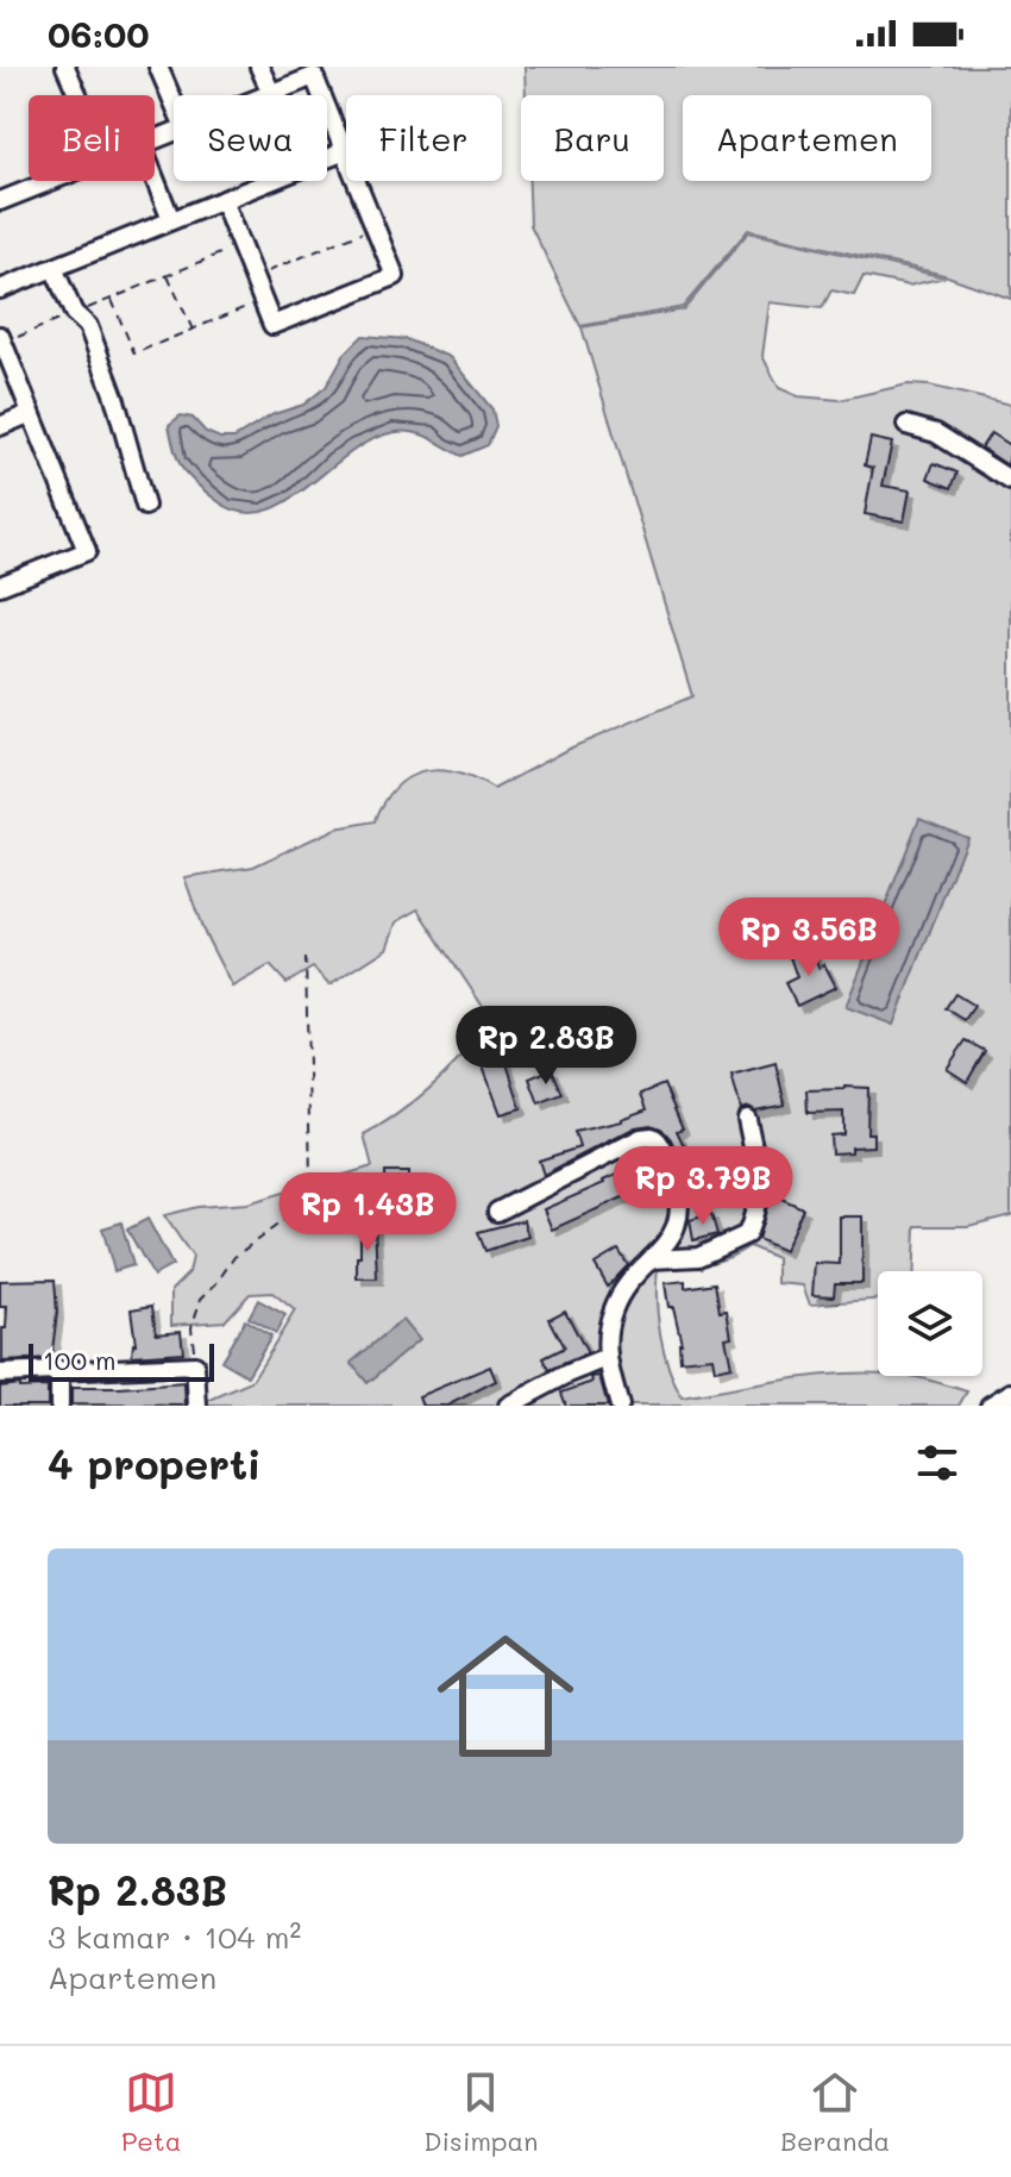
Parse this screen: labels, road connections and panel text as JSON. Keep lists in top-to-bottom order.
{
  "scale_bar": "100 m",
  "page": {
    "status": "06:00",
    "chip": [
      "Beli",
      "Sewa",
      "Filter",
      "Baru",
      "Apartemen"
    ],
    "price": [
      "Rp 3.56B",
      "Rp 2.83B",
      "Rp 3.79B",
      "Rp 1.43B"
    ],
    "scale": "100 m",
    "heading": "4 properti",
    "list": [
      {
        "name": "Rp 2.83B",
        "note": "3 kamar · 104 m² · Apartemen"
      }
    ],
    "tabs": ["Peta", "Disimpan", "Beranda"]
  }
}
